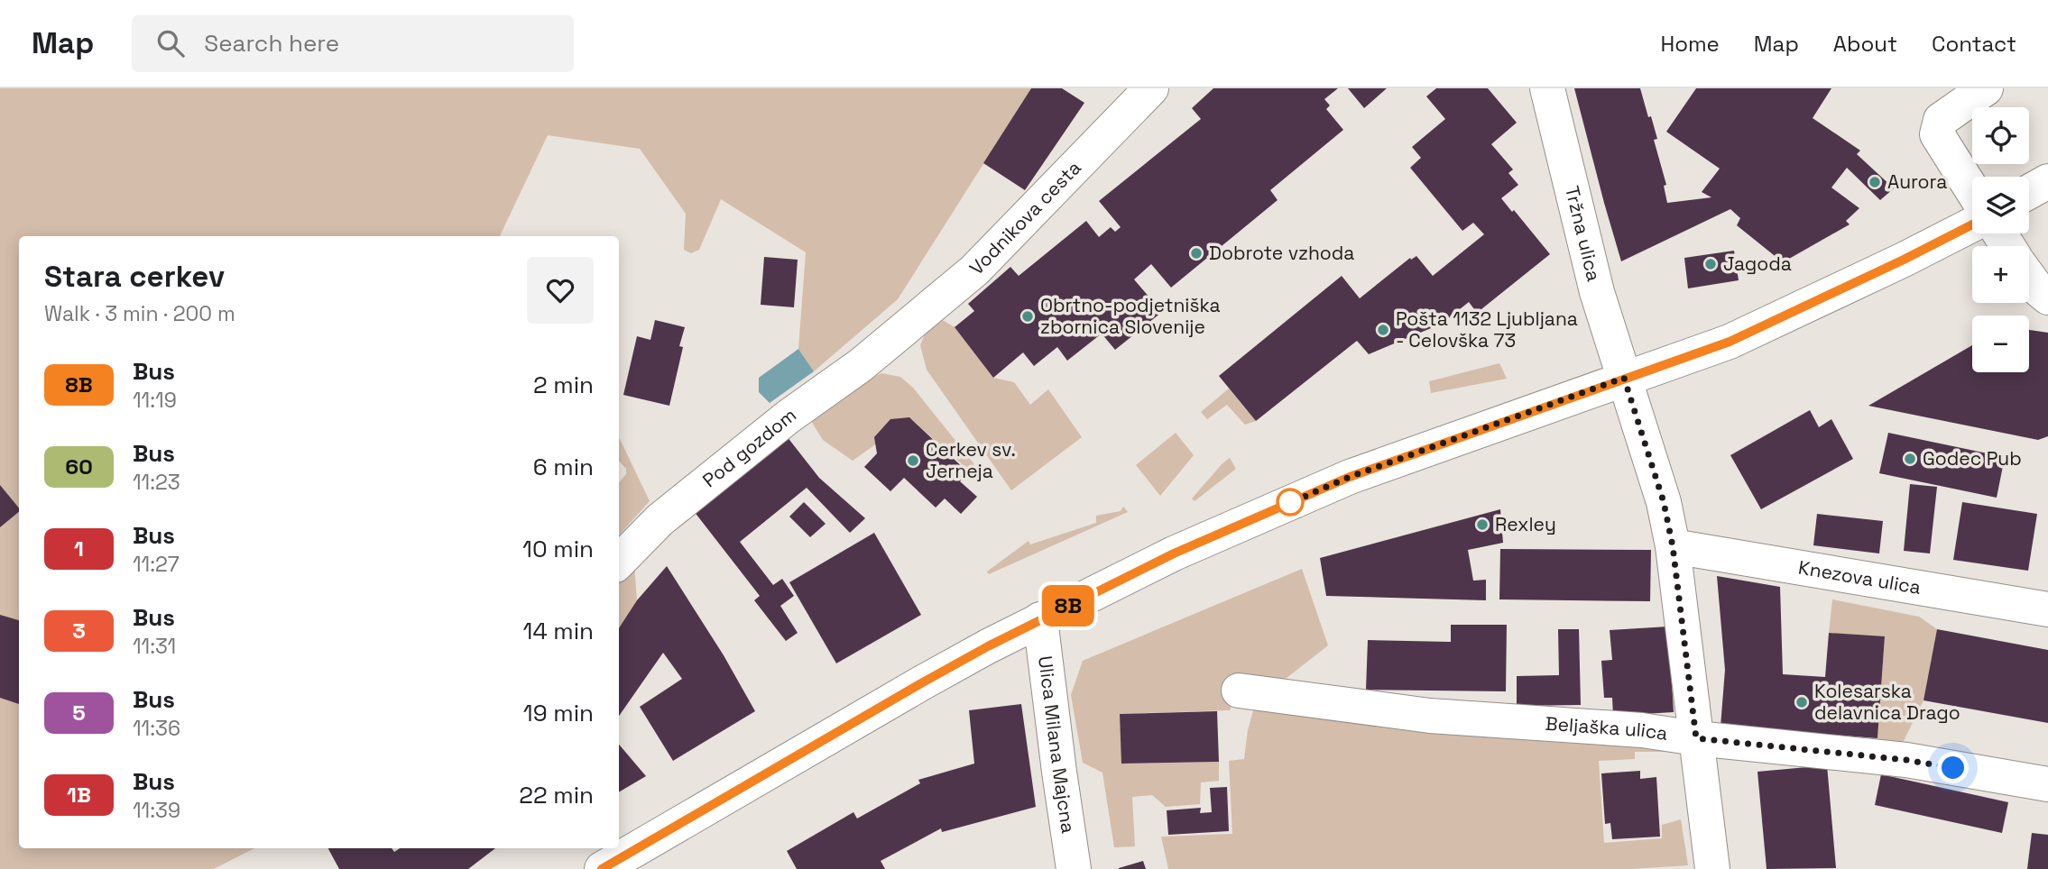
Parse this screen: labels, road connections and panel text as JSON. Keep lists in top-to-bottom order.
{
  "streets": {
    "street": [
      "Vodnikova cesta",
      "Tržna ulica",
      "Pod gozdom",
      "Knezova ulica",
      "Beljaška ulica",
      "Ulica Milana Majcna"
    ]
  },
  "crossings": [
    ["Vodnikova cesta", "Pod gozdom"],
    ["Tržna ulica", "Knezova ulica"],
    ["Tržna ulica", "Beljaška ulica"]
  ],
  "places": [
    "Aurora",
    "Dobrote vzhoda",
    "Jagoda",
    "Obrtno-podjetniška zbornica Slovenije",
    "Pošta 1132 Ljubljana - Celovška 73",
    "Godec Pub",
    "Cerkev sv. Jerneja",
    "Rexley",
    "Kolesarska delavnica Drago"
  ],
  "lines": ["bus line 8B"],
  "page": {
    "header": "Map",
    "search": "Search here",
    "nav": [
      "Home",
      "Map",
      "About",
      "Contact"
    ],
    "on_map": "8B",
    "map_buttons": ["+", "−"],
    "heading": ["Stara cerkev", "Walk · 3 min · 200 m"],
    "list": [
      {
        "mark": "8B",
        "name": "Bus",
        "note": "11:19",
        "value": "2 min"
      },
      {
        "mark": "60",
        "name": "Bus",
        "note": "11:23",
        "value": "6 min"
      },
      {
        "mark": "1",
        "name": "Bus",
        "note": "11:27",
        "value": "10 min"
      },
      {
        "mark": "3",
        "name": "Bus",
        "note": "11:31",
        "value": "14 min"
      },
      {
        "mark": "5",
        "name": "Bus",
        "note": "11:36",
        "value": "19 min"
      },
      {
        "mark": "1B",
        "name": "Bus",
        "note": "11:39",
        "value": "22 min"
      }
    ]
  }
}
